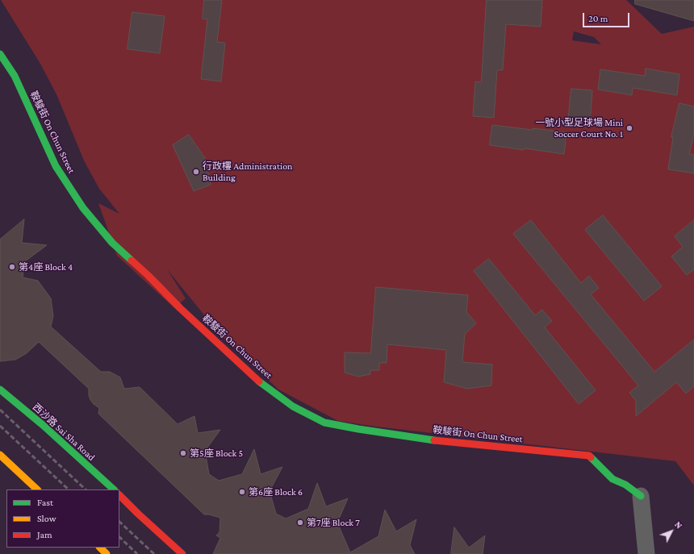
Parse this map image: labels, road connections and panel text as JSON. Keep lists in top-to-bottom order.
{
  "streets": {
    "street": ["鞍駿街 On Chun Street", "西沙路 Sai Sha Road"]
  },
  "places": [
    "一號小型足球場 Mini Soccer Court No. 1",
    "行政樓 Administration Building",
    "第4座 Block 4",
    "第5座 Block 5",
    "第6座 Block 6",
    "第7座 Block 7"
  ],
  "legend": ["Fast", "Slow", "Jam"],
  "scale_bar": "20 m",
  "north": "top right"
}
